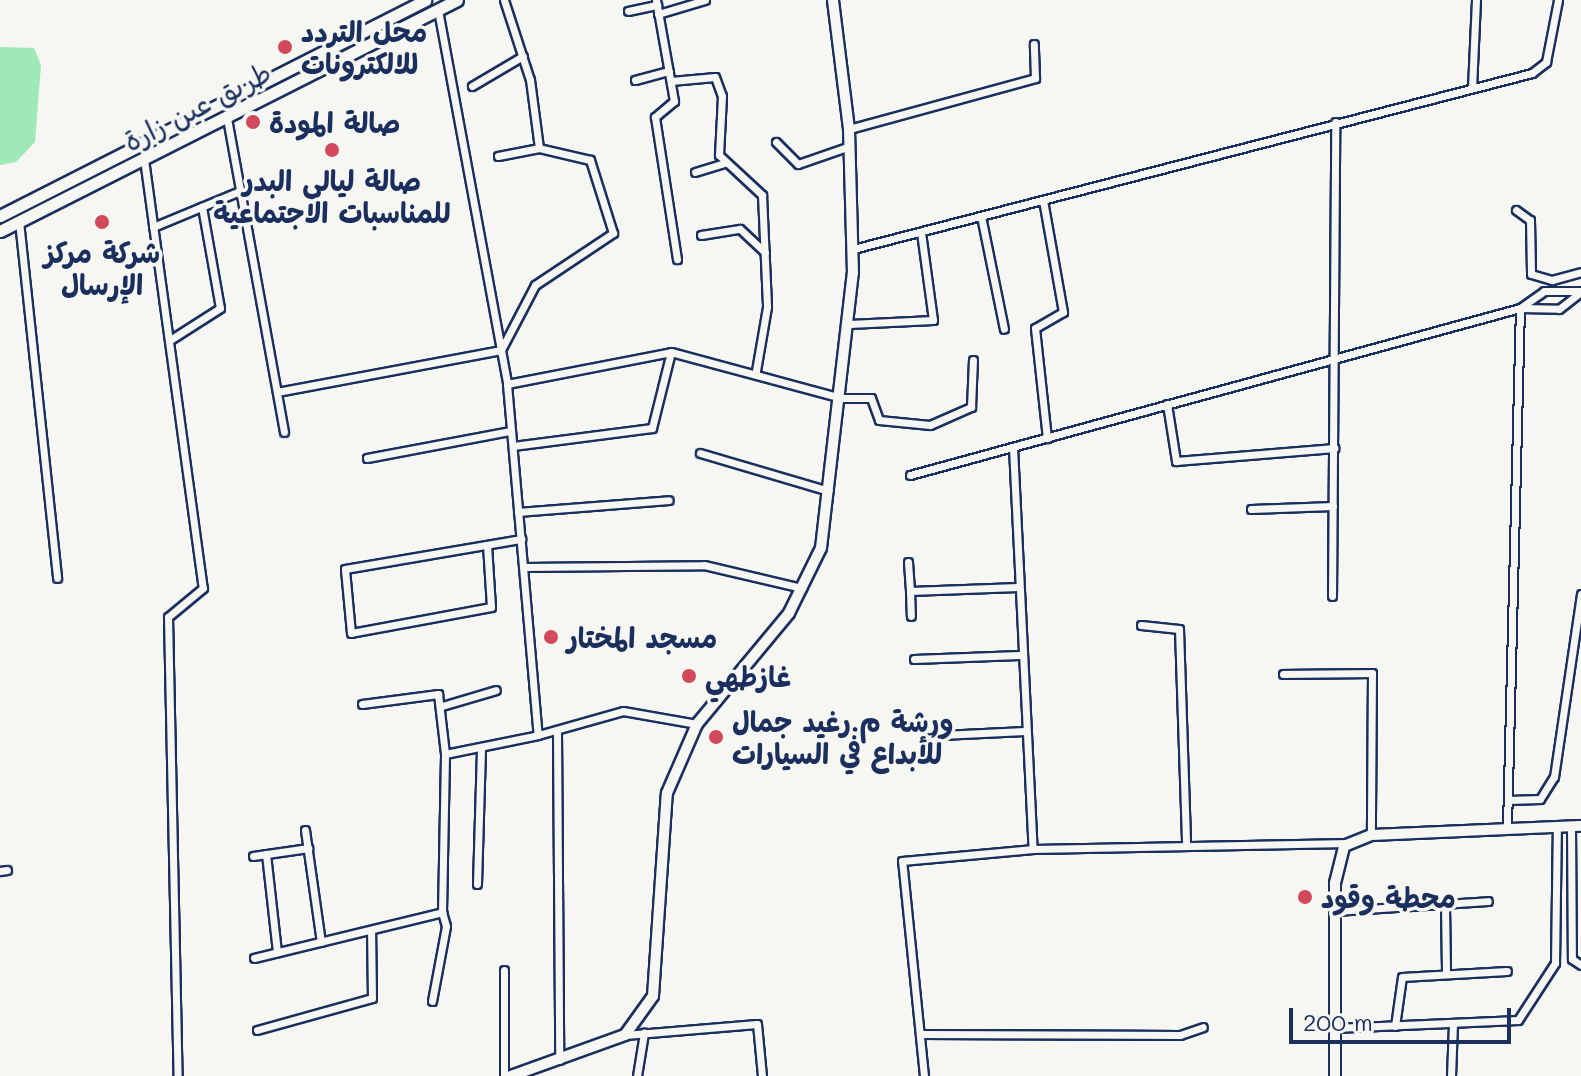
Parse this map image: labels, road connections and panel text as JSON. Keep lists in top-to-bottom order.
{
  "streets": {
    "main road": ["طريق عين زارة"]
  },
  "places": [
    "محل التردد للالكترونات",
    "صالة المودة",
    "صالة ليالي البدر للمناسبات الاجتماعية",
    "شركة مركز الإرسال",
    "مسجد المختار",
    "غازطهي",
    "ورشة م.رغيد جمال للأبداع في السيارات",
    "محطة وقود"
  ],
  "scale_bar": "200 m"
}
